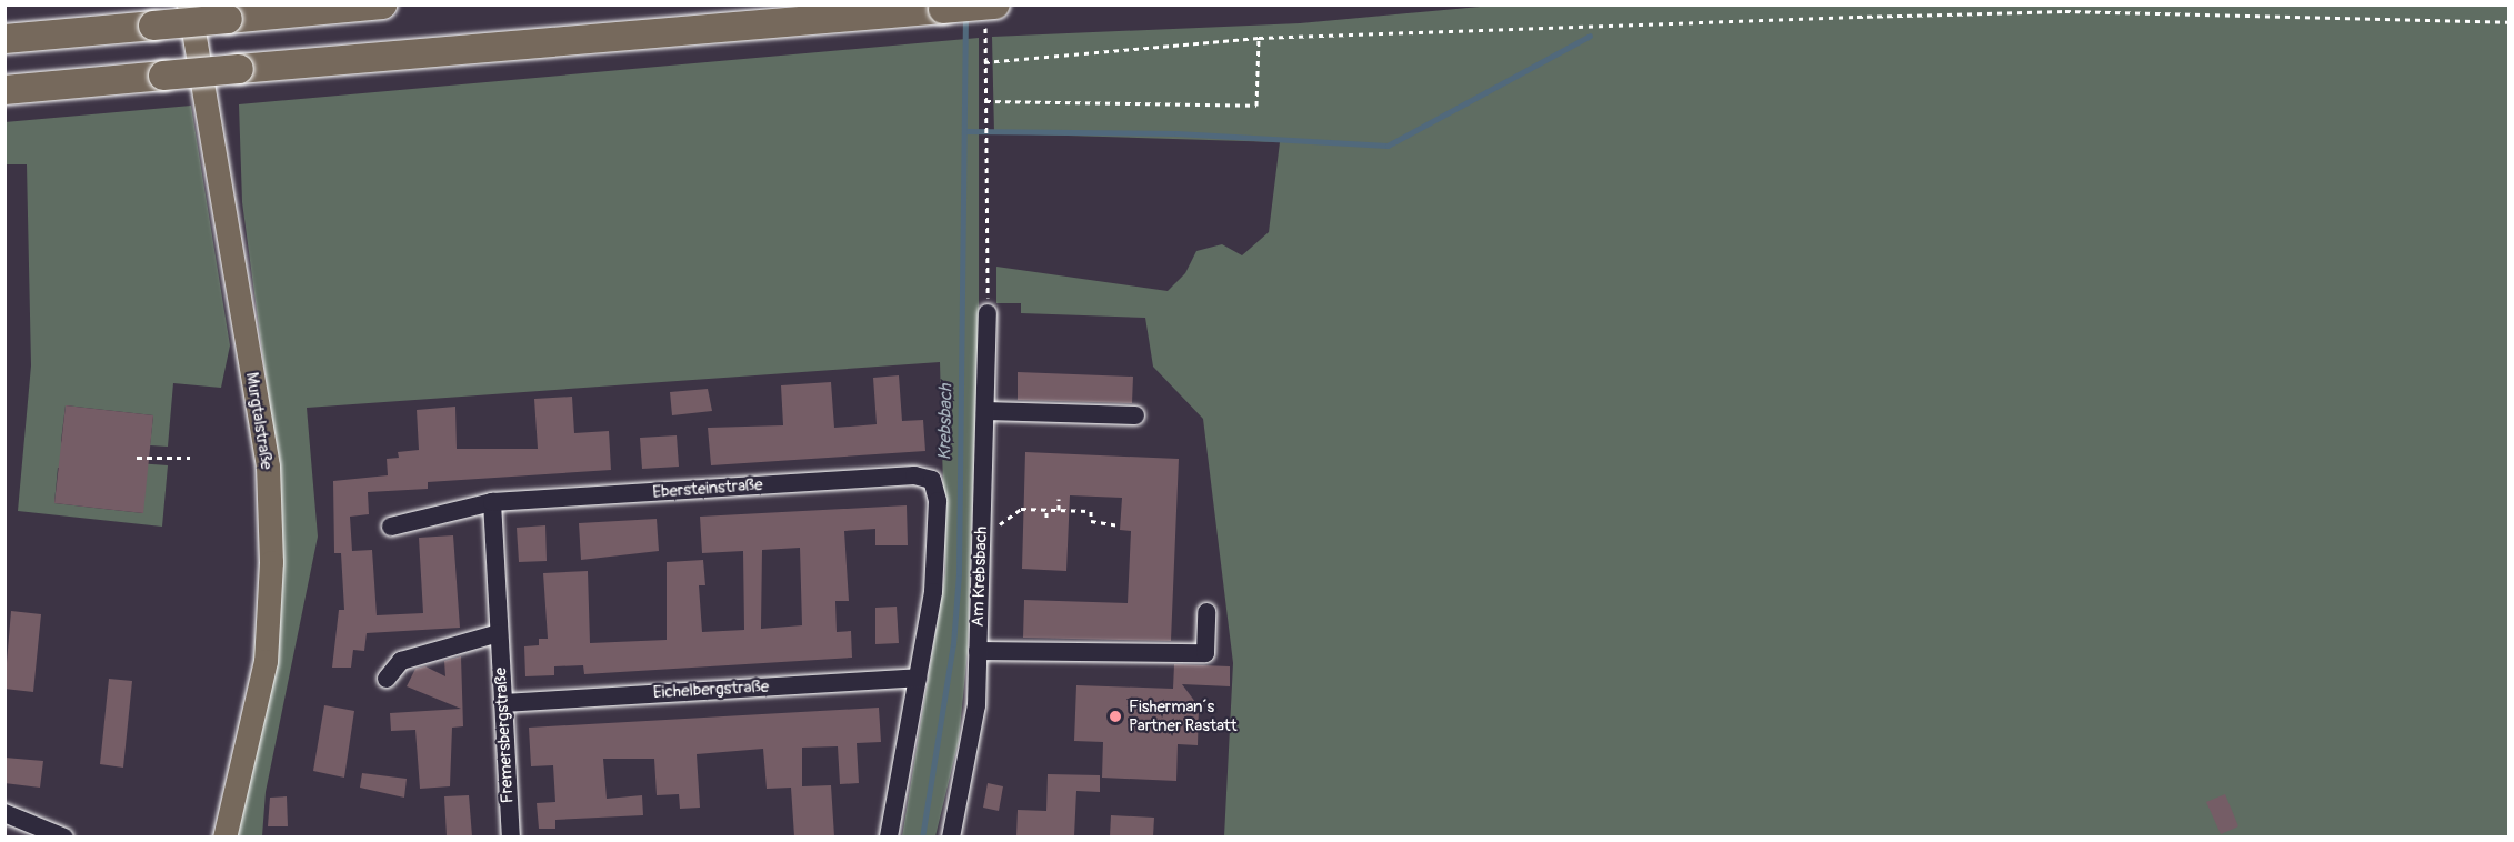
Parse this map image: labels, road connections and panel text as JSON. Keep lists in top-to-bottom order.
{
  "streets": {
    "main road": ["Murgtalstraße"],
    "street": [
      "Ebersteinstraße",
      "Am Krebsbach",
      "Eichelbergstraße",
      "Fremersbergstraße"
    ]
  },
  "crossings": [
    ["Ebersteinstraße", "Eichelbergstraße"],
    ["Ebersteinstraße", "Fremersbergstraße"],
    ["Eichelbergstraße", "Fremersbergstraße"]
  ],
  "water": ["Krebsbach"],
  "places": ["Fisherman´s Partner Rastatt"]
}
